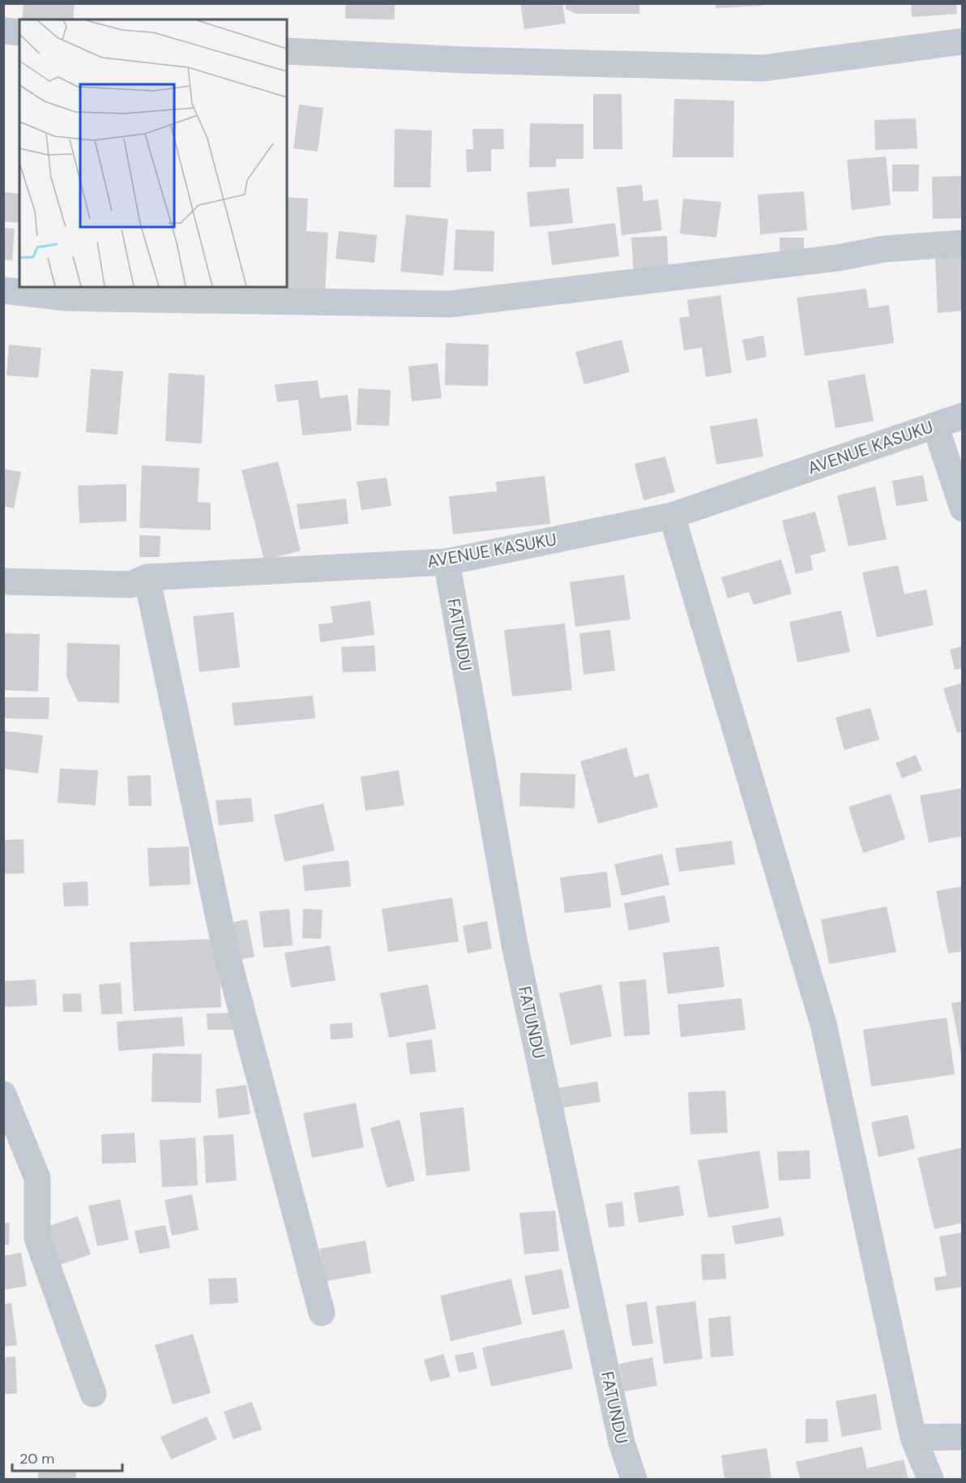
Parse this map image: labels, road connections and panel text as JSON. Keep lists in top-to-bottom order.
{
  "streets": {
    "street": ["AVENUE KASUKU", "FATUNDU"]
  },
  "crossings": [
    ["AVENUE KASUKU", "FATUNDU"]
  ],
  "scale_bar": "20 m"
}
